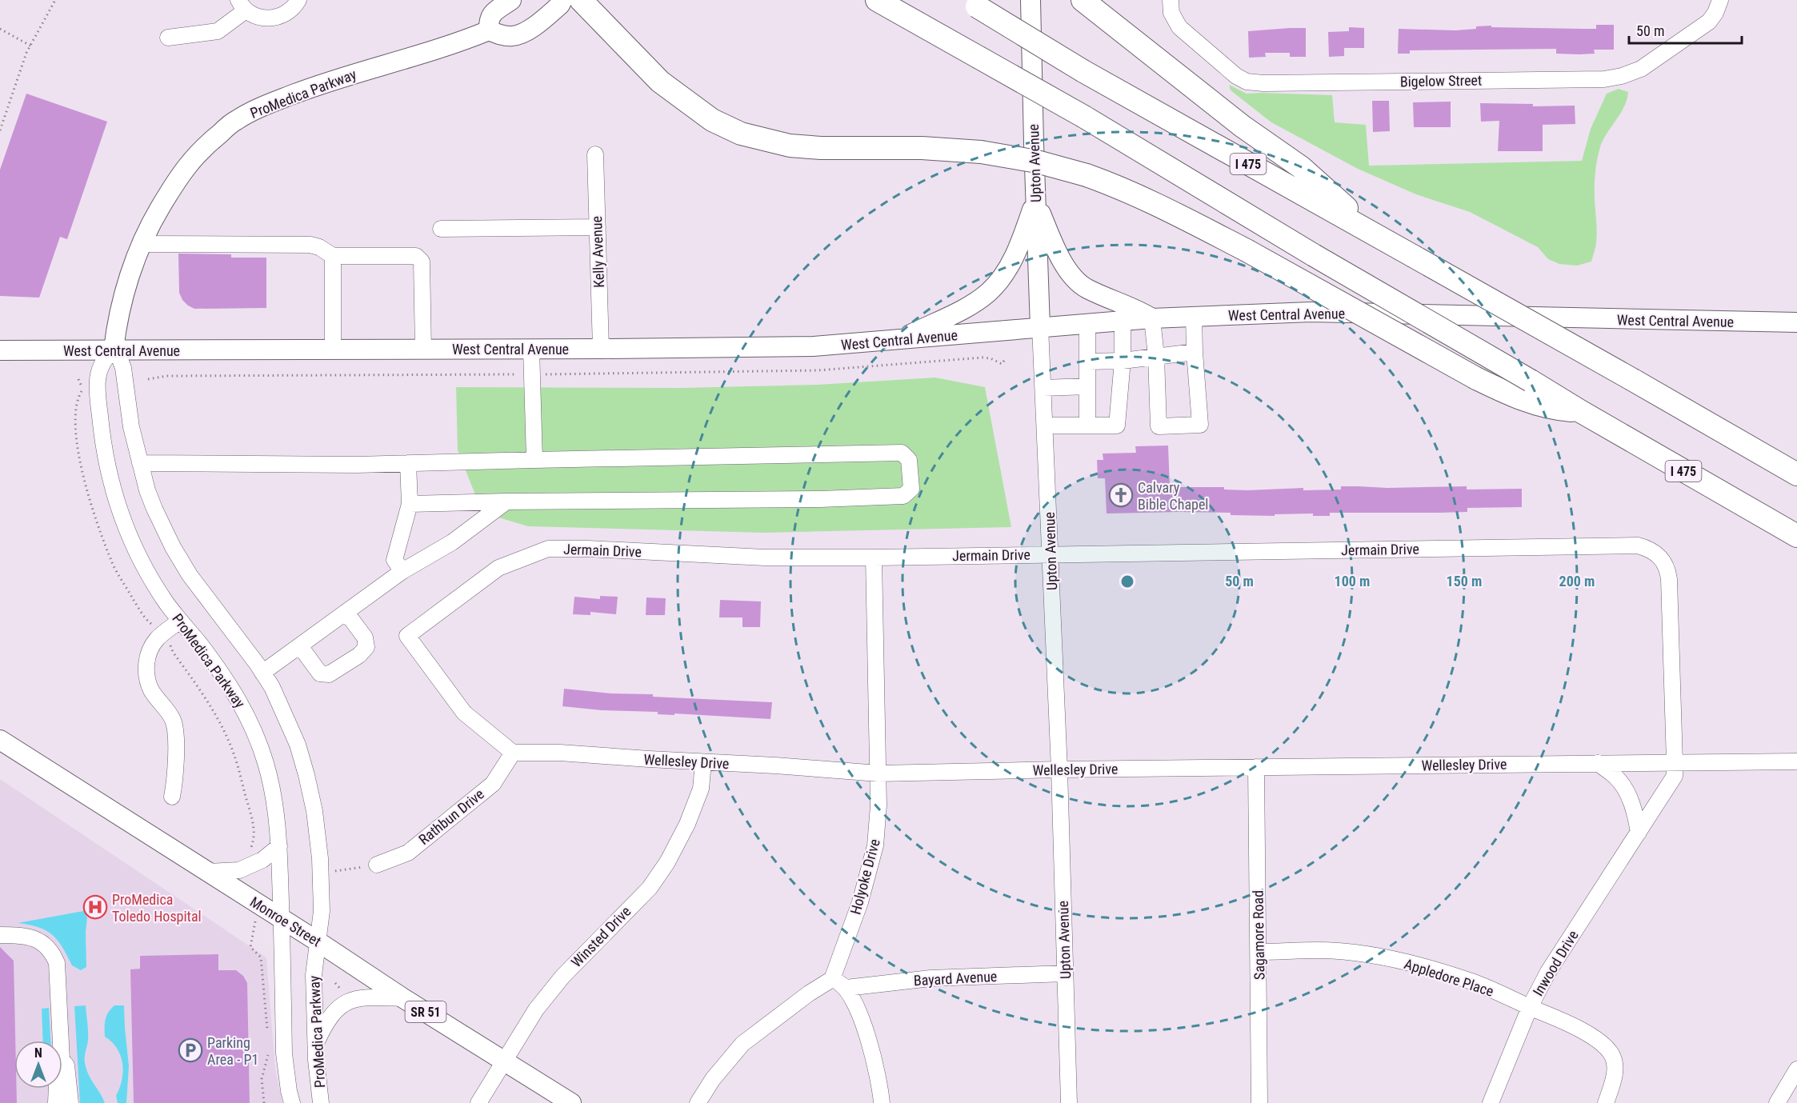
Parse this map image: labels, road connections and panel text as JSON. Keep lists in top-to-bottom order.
{
  "streets": {
    "highway": ["I 475"],
    "main road": [
      "ProMedica Parkway",
      "Upton Avenue",
      "West Central Avenue",
      "Monroe Street",
      "SR 51"
    ],
    "street": [
      "Bigelow Street",
      "Kelly Avenue",
      "Jermain Drive",
      "Wellesley Drive",
      "Rathbun Drive",
      "Holyoke Drive",
      "Sagamore Road",
      "Winsted Drive",
      "Inwood Drive",
      "Appledore Place",
      "Bayard Avenue"
    ]
  },
  "crossings": [
    ["ProMedica Parkway", "West Central Avenue"],
    ["ProMedica Parkway", "Monroe Street"],
    ["Upton Avenue", "West Central Avenue"],
    ["Upton Avenue", "Jermain Drive"],
    ["Upton Avenue", "Wellesley Drive"],
    ["Upton Avenue", "Bayard Avenue"],
    ["Kelly Avenue", "West Central Avenue"],
    ["Jermain Drive", "Wellesley Drive"],
    ["Jermain Drive", "Rathbun Drive"],
    ["Jermain Drive", "Holyoke Drive"],
    ["Jermain Drive", "Inwood Drive"],
    ["Wellesley Drive", "Rathbun Drive"],
    ["Wellesley Drive", "Holyoke Drive"],
    ["Wellesley Drive", "Sagamore Road"],
    ["Wellesley Drive", "Winsted Drive"],
    ["Wellesley Drive", "Inwood Drive"],
    ["Monroe Street", "Winsted Drive"],
    ["Sagamore Road", "Appledore Place"],
    ["Inwood Drive", "Appledore Place"]
  ],
  "places": {
    "church": ["Calvary Bible Chapel"],
    "hospital": ["ProMedica Toledo Hospital"],
    "parking": ["Parking Area - P1"]
  },
  "scale_bar": "50 m",
  "north": "top",
  "rings": [
    "50 m",
    "100 m",
    "150 m",
    "200 m"
  ]
}
